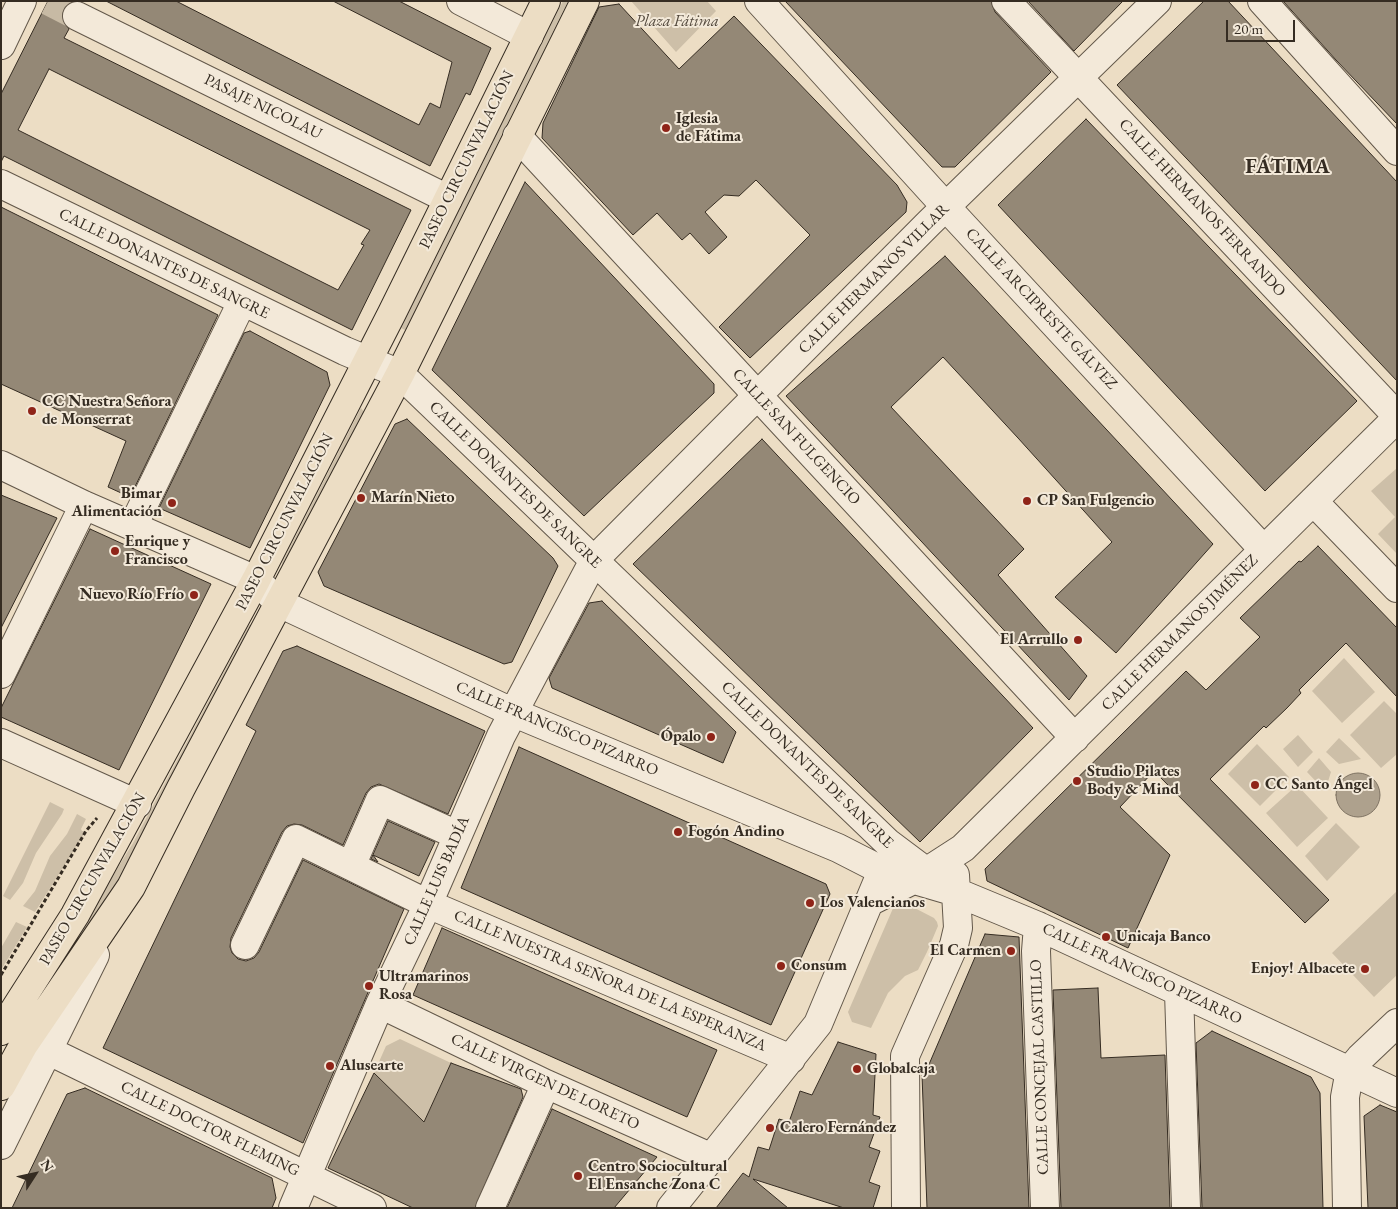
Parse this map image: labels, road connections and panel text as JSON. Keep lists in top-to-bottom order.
{
  "streets": {
    "main road": ["PASEO CIRCUNVALACIÓN"],
    "street": [
      "PASAJE NICOLAU",
      "CALLE HERMANOS FERRANDO",
      "CALLE DONANTES DE SANGRE",
      "CALLE HERMANOS VILLAR",
      "CALLE ARCIPRESTE GÁLVEZ",
      "CALLE SAN FULGENCIO",
      "CALLE HERMANOS JIMÉNEZ",
      "CALLE FRANCISCO PIZARRO",
      "CALLE LUIS BADÍA",
      "CALLE NUESTRA SEÑORA DE LA ESPERANZA",
      "CALLE CONCEJAL CASTILLO",
      "CALLE VIRGEN DE LORETO",
      "CALLE DOCTOR FLEMING"
    ]
  },
  "crossings": [
    ["PASAJE NICOLAU", "PASEO CIRCUNVALACIÓN"],
    ["PASEO CIRCUNVALACIÓN", "CALLE DONANTES DE SANGRE"],
    ["PASEO CIRCUNVALACIÓN", "CALLE SAN FULGENCIO"],
    ["PASEO CIRCUNVALACIÓN", "CALLE FRANCISCO PIZARRO"],
    ["PASEO CIRCUNVALACIÓN", "CALLE DOCTOR FLEMING"],
    ["CALLE HERMANOS FERRANDO", "CALLE HERMANOS VILLAR"],
    ["CALLE HERMANOS FERRANDO", "CALLE HERMANOS JIMÉNEZ"],
    ["CALLE DONANTES DE SANGRE", "CALLE HERMANOS VILLAR"],
    ["CALLE DONANTES DE SANGRE", "CALLE HERMANOS JIMÉNEZ"],
    ["CALLE DONANTES DE SANGRE", "CALLE FRANCISCO PIZARRO"],
    ["CALLE DONANTES DE SANGRE", "CALLE LUIS BADÍA"],
    ["CALLE HERMANOS VILLAR", "CALLE ARCIPRESTE GÁLVEZ"],
    ["CALLE HERMANOS VILLAR", "CALLE SAN FULGENCIO"],
    ["CALLE HERMANOS VILLAR", "CALLE LUIS BADÍA"],
    ["CALLE ARCIPRESTE GÁLVEZ", "CALLE HERMANOS JIMÉNEZ"],
    ["CALLE SAN FULGENCIO", "CALLE HERMANOS JIMÉNEZ"],
    ["CALLE HERMANOS JIMÉNEZ", "CALLE FRANCISCO PIZARRO"],
    ["CALLE FRANCISCO PIZARRO", "CALLE LUIS BADÍA"],
    ["CALLE FRANCISCO PIZARRO", "CALLE CONCEJAL CASTILLO"],
    ["CALLE LUIS BADÍA", "CALLE NUESTRA SEÑORA DE LA ESPERANZA"],
    ["CALLE LUIS BADÍA", "CALLE VIRGEN DE LORETO"],
    ["CALLE LUIS BADÍA", "CALLE DOCTOR FLEMING"]
  ],
  "districts": ["FÁTIMA"],
  "parks": ["Plaza Fátima"],
  "places": [
    "Iglesia de Fátima",
    "CC Nuestra Señora de Monserrat",
    "Marín Nieto",
    "CP San Fulgencio",
    "Bimar Alimentación",
    "Enrique y Francisco",
    "Nuevo Río Frío",
    "El Arrullo",
    "Ópalo",
    "Studio Pilates Body & Mind",
    "CC Santo Ángel",
    "Fogón Andino",
    "Los Valencianos",
    "Unicaja Banco",
    "El Carmen",
    "Consum",
    "Enjoy! Albacete",
    "Ultramarinos Rosa",
    "Alusearte",
    "Globalcaja",
    "Calero Fernández",
    "Centro Sociocultural El Ensanche Zona C"
  ],
  "scale_bar": "20 m",
  "north": "top right"
}
